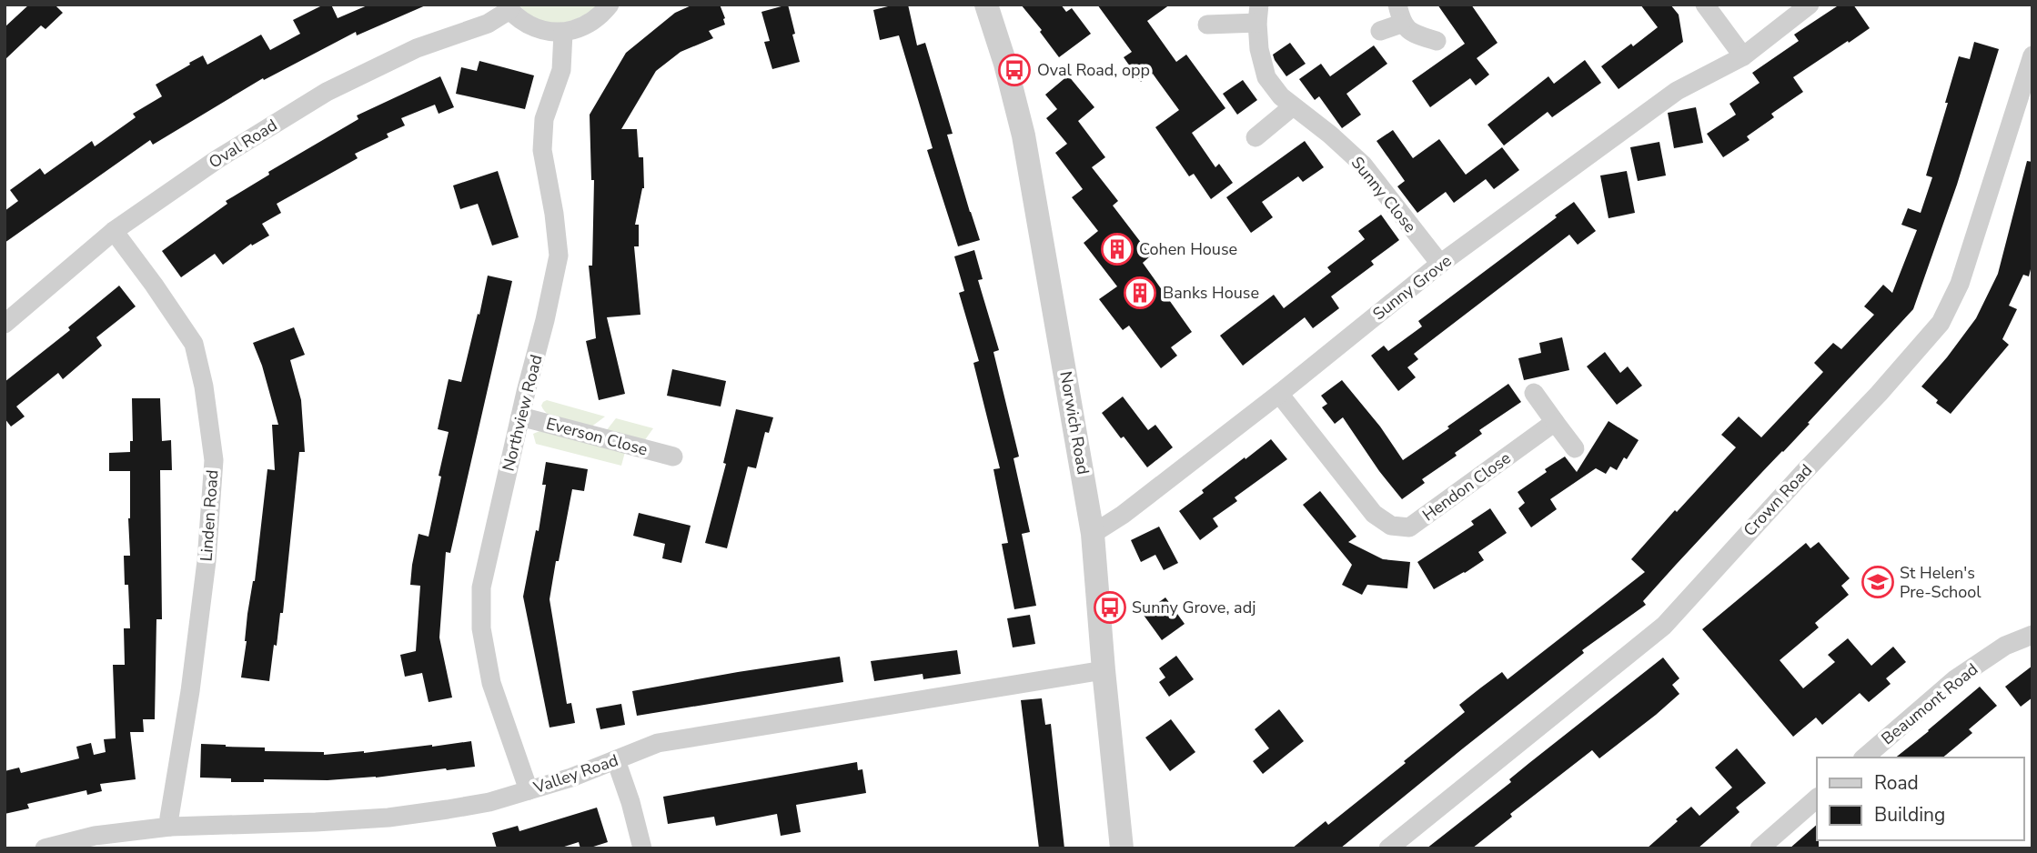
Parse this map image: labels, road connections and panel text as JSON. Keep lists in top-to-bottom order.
{
  "streets": {
    "street": [
      "Oval Road",
      "Sunny Close",
      "Sunny Grove",
      "Northview Road",
      "Norwich Road",
      "Everson Close",
      "Hendon Close",
      "Crown Road",
      "Linden Road",
      "Beaumont Road",
      "Valley Road"
    ]
  },
  "crossings": [
    ["Oval Road", "Northview Road"],
    ["Oval Road", "Linden Road"],
    ["Sunny Close", "Sunny Grove"],
    ["Sunny Grove", "Norwich Road"],
    ["Sunny Grove", "Hendon Close"],
    ["Northview Road", "Everson Close"],
    ["Northview Road", "Valley Road"],
    ["Norwich Road", "Valley Road"],
    ["Linden Road", "Valley Road"]
  ],
  "places": {
    "bus stop": ["Oval Road, opp", "Sunny Grove, adj"],
    "building": ["Cohen House", "Banks House"],
    "school or university": ["St Helen's Pre-School"]
  },
  "legend": ["Road", "Building"]
}
